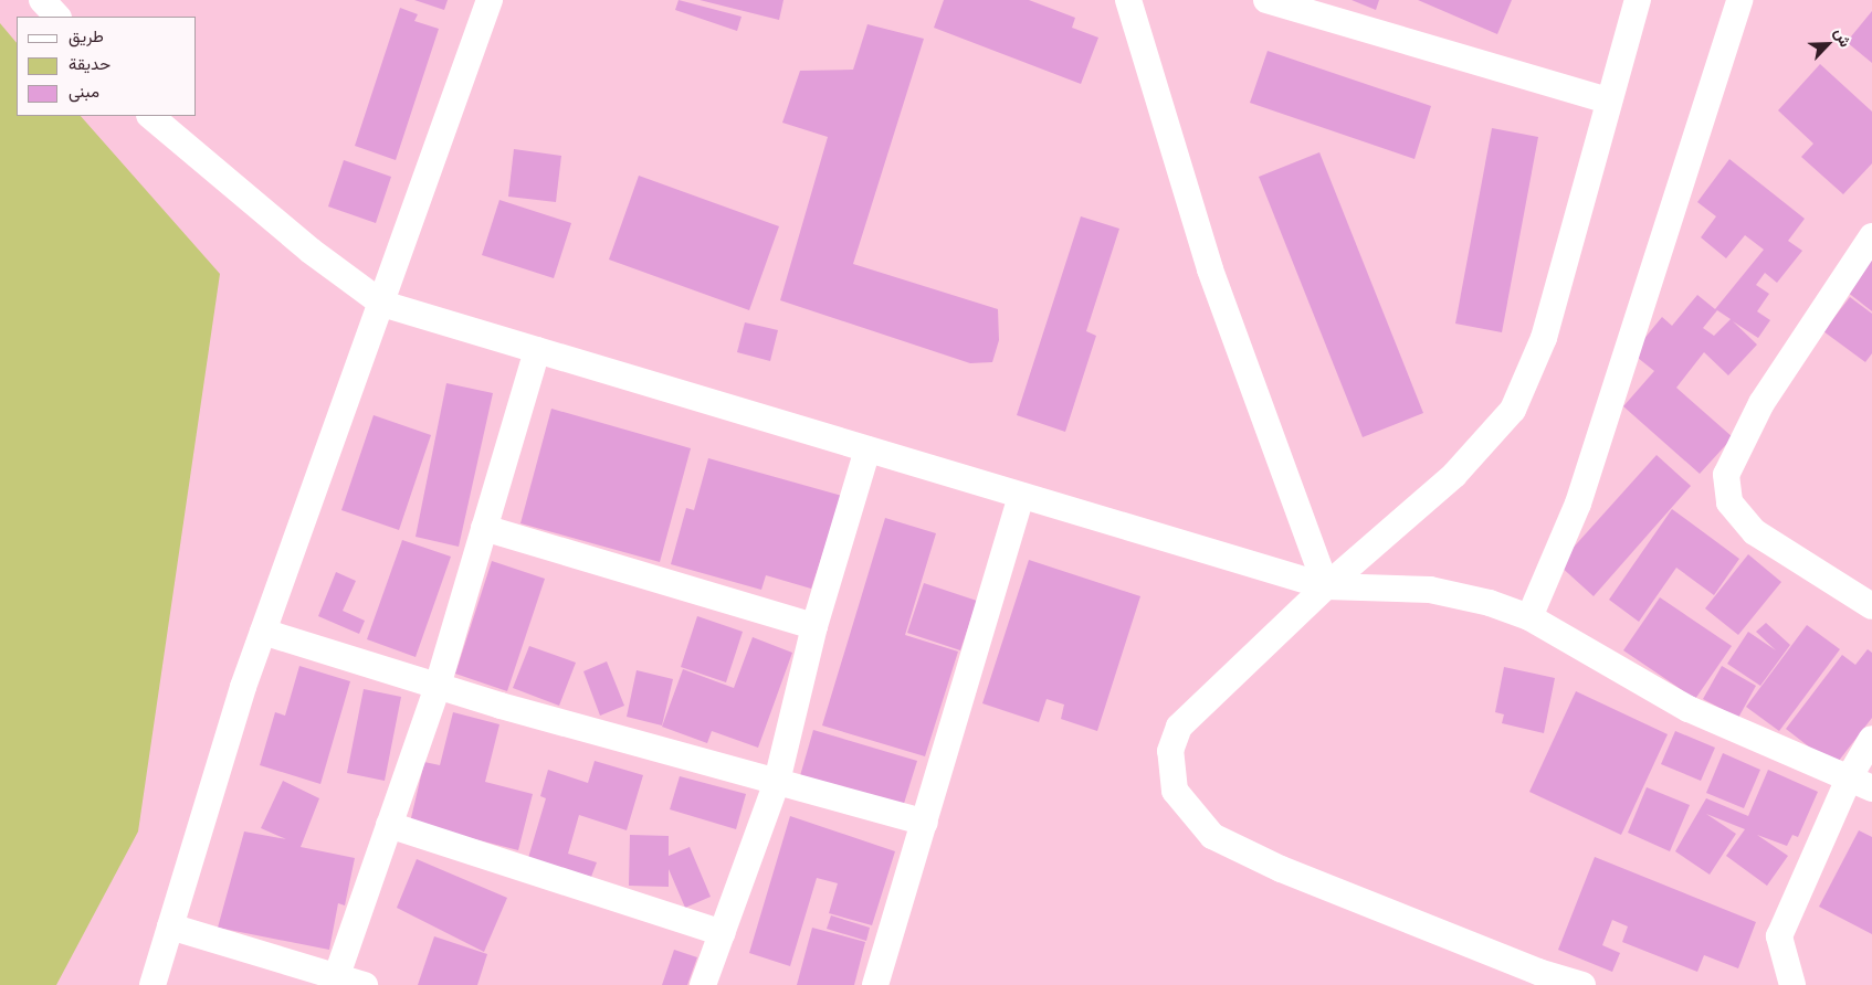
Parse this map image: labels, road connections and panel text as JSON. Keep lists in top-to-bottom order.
{
  "legend": ["طريق", "حديقة", "مبنى"],
  "north": "top right"
}
